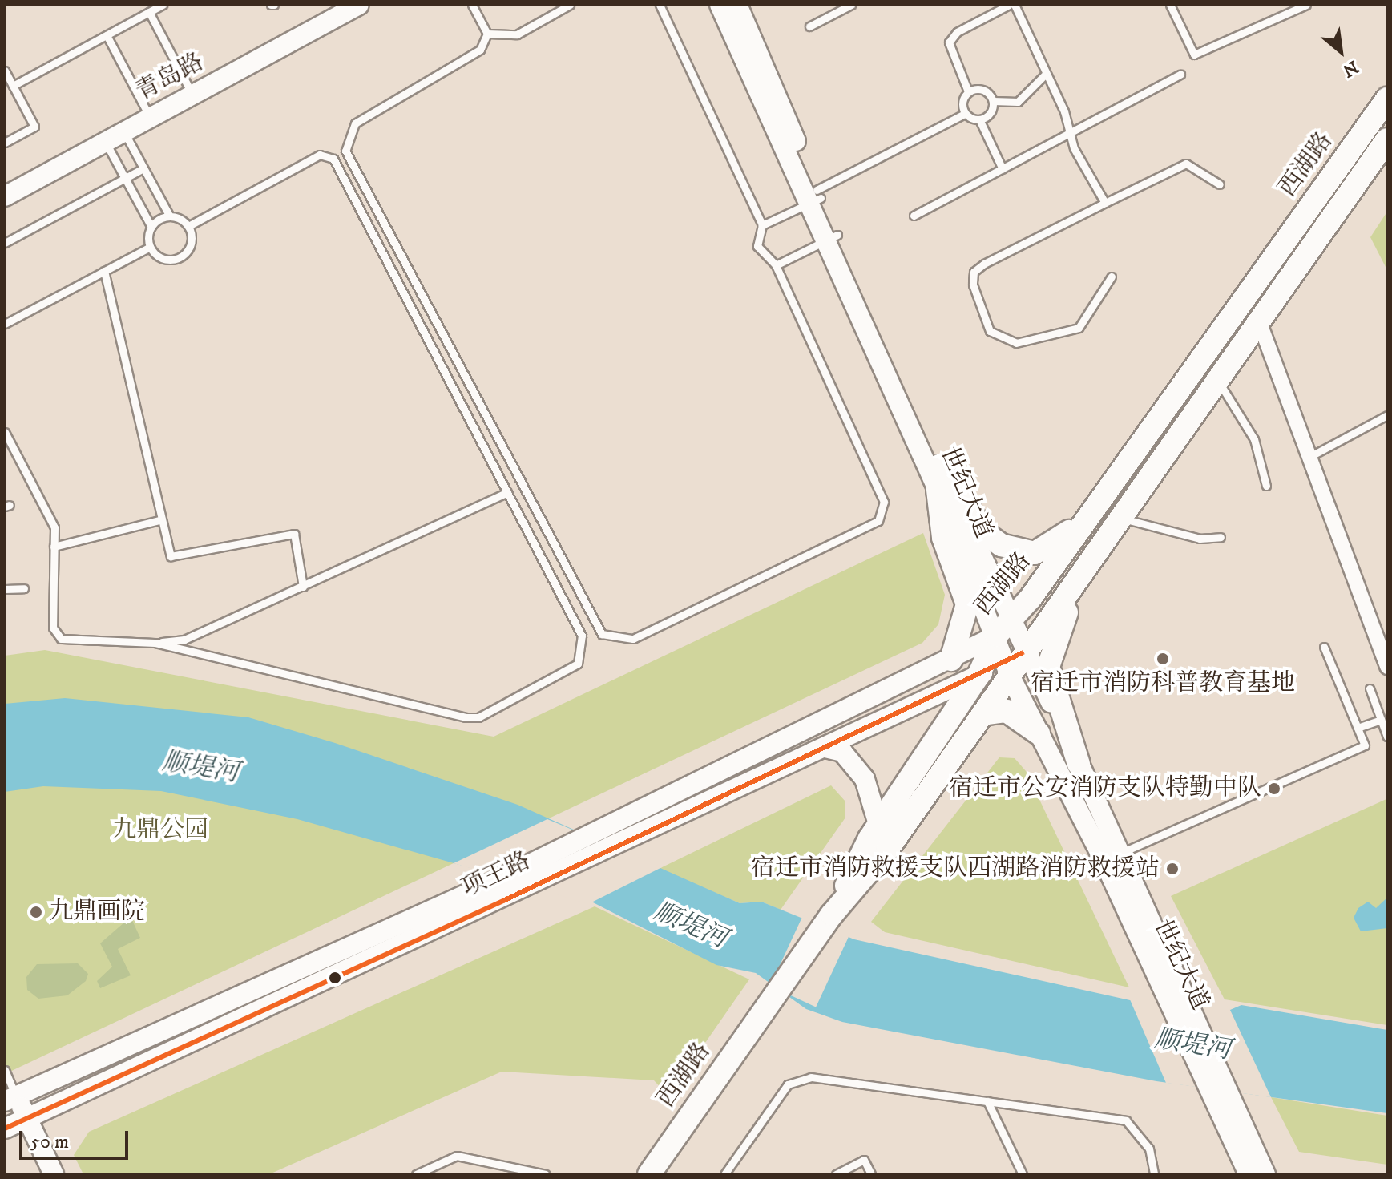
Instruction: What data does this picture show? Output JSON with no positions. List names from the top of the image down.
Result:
{
  "streets": {
    "main road": ["西湖路"],
    "street": ["青岛路", "世纪大道", "项王路"]
  },
  "crossings": [
    ["西湖路", "世纪大道"],
    ["西湖路", "项王路"],
    ["世纪大道", "项王路"]
  ],
  "water": ["顺堤河"],
  "parks": ["九鼎公园"],
  "places": [
    "宿迁市消防科普教育基地",
    "宿迁市公安消防支队特勤中队",
    "宿迁市消防救援支队西湖路消防救援站",
    "九鼎画院"
  ],
  "scale_bar": "50 m",
  "north": "bottom right"
}
